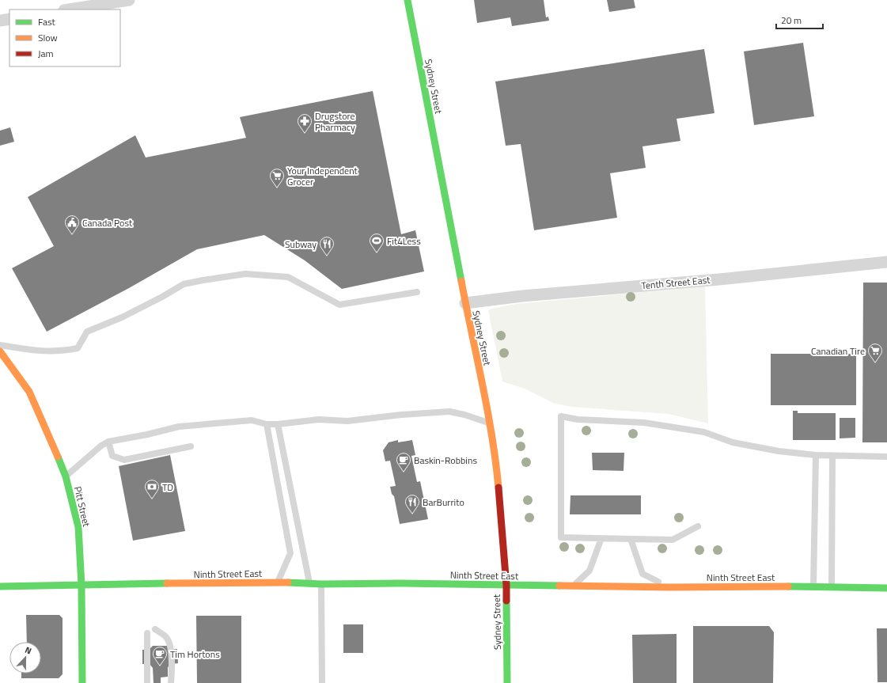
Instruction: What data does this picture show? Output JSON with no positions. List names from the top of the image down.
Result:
{
  "streets": {
    "street": [
      "Sydney Street",
      "Tenth Street East",
      "Pitt Street",
      "Ninth Street East"
    ]
  },
  "crossings": [
    ["Sydney Street", "Tenth Street East"],
    ["Sydney Street", "Ninth Street East"],
    ["Pitt Street", "Ninth Street East"]
  ],
  "places": {
    "pharmacy": ["Drugstore Pharmacy"],
    "supermarket": ["Your Independent Grocer", "Canadian Tire"],
    "public building": ["Canada Post"],
    "sports": ["Fit4Less"],
    "restaurant": ["Subway", "BarBurrito"],
    "cafe": ["Baskin-Robbins", "Tim Hortons"],
    "bank": ["TD"]
  },
  "legend": ["Fast", "Slow", "Jam"],
  "scale_bar": "20 m",
  "north": "top"
}
